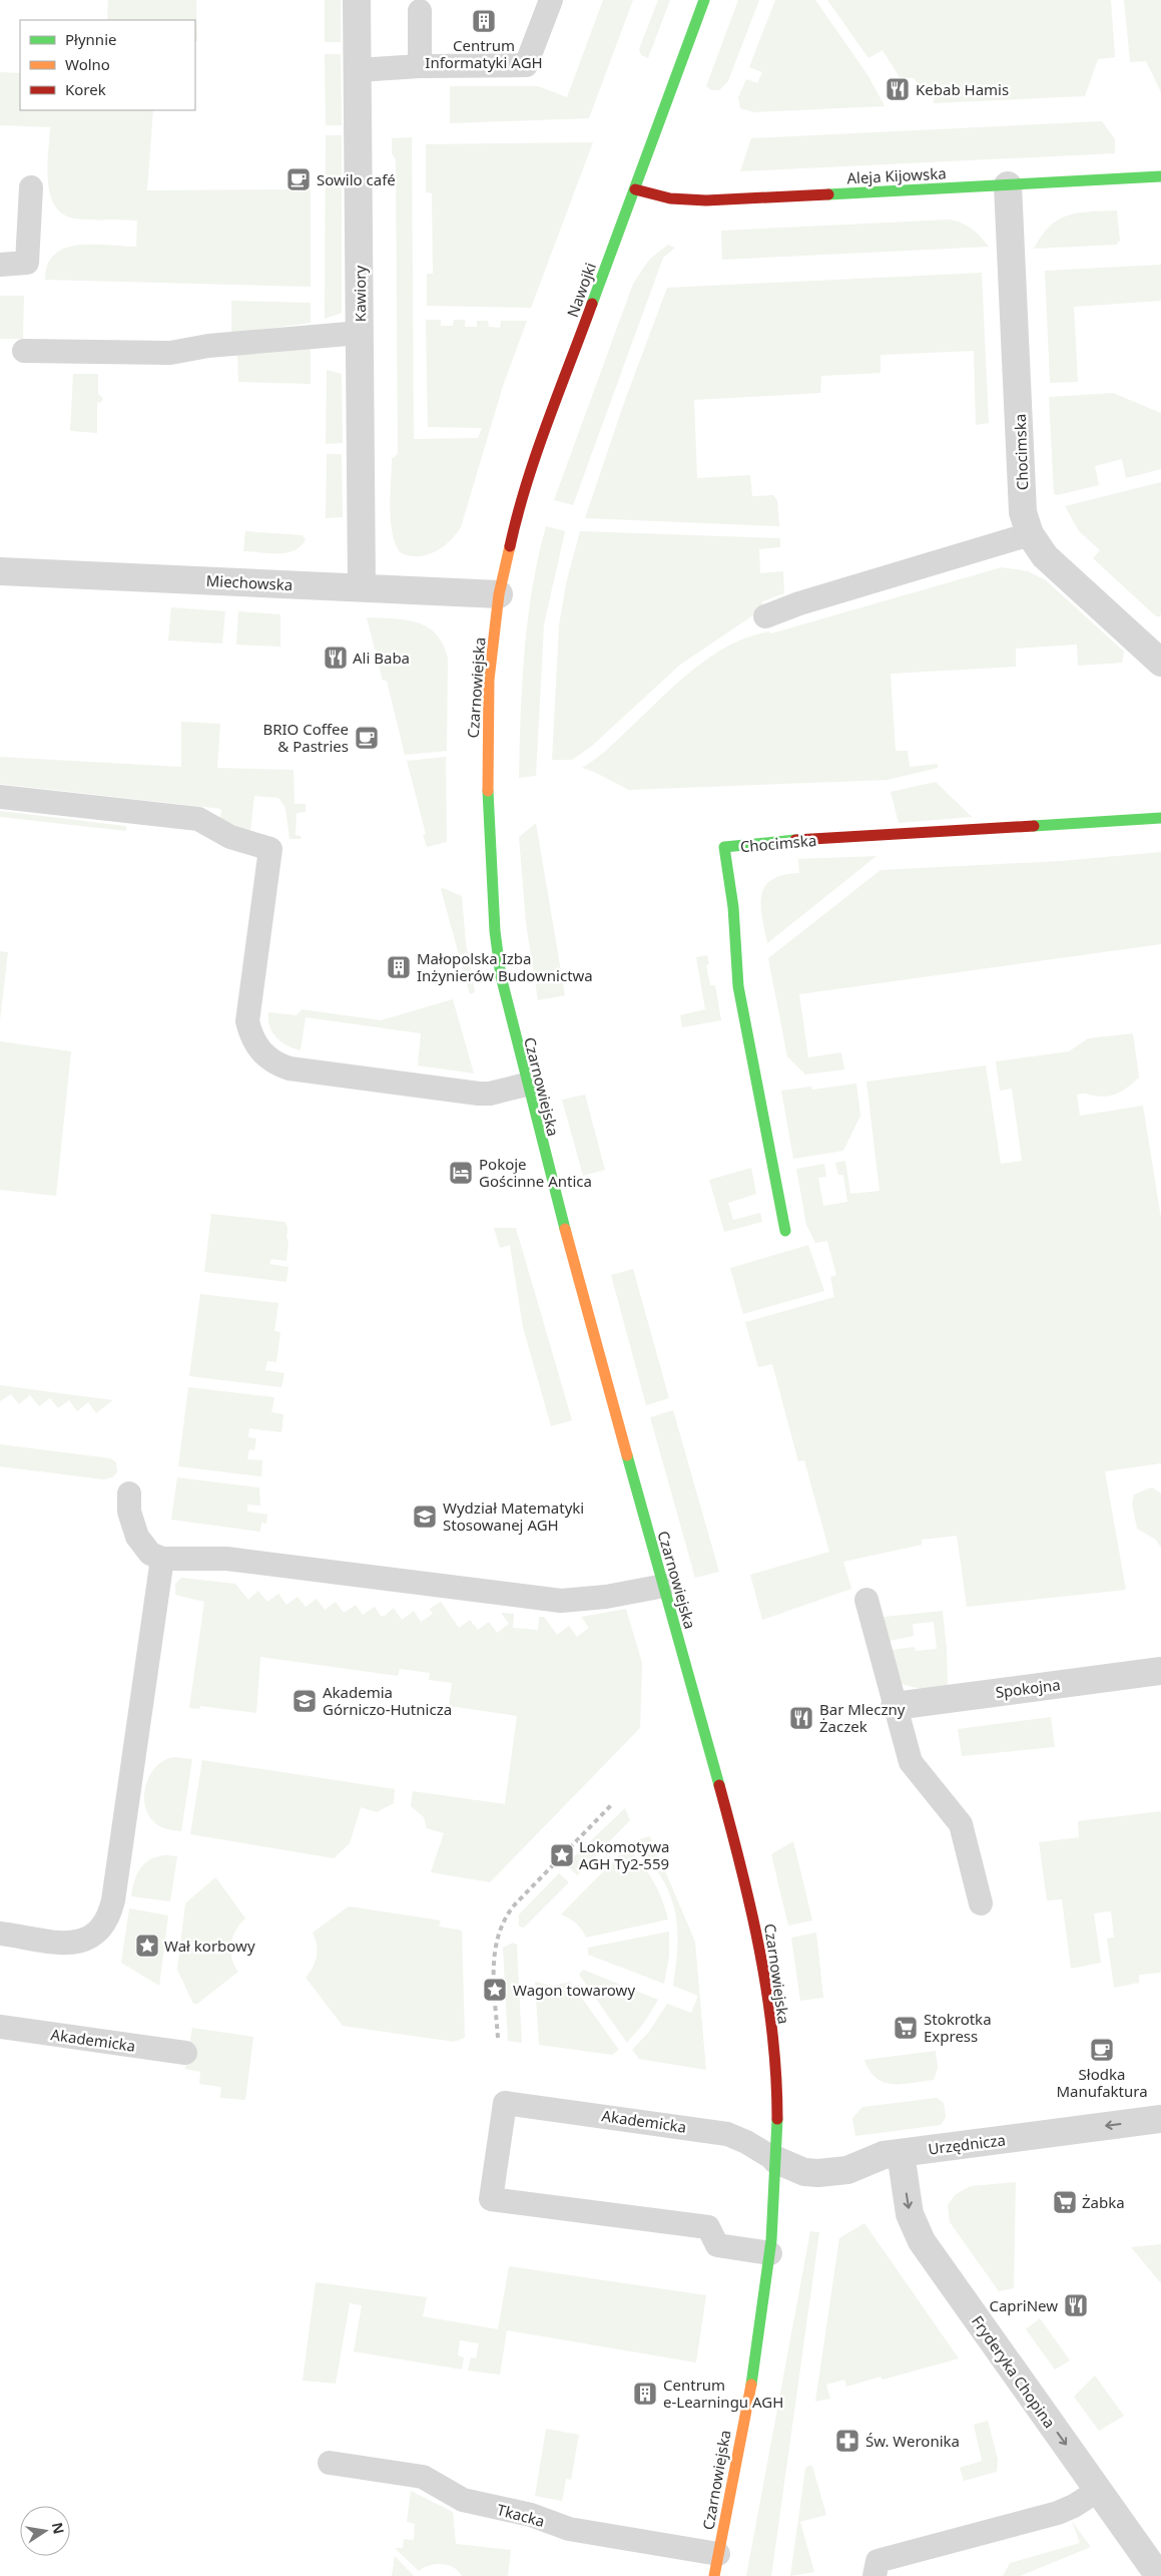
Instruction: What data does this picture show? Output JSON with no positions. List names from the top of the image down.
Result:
{
  "streets": {
    "main road": [
      "Aleja Kijowska",
      "Nawojki",
      "Chocimska",
      "Czarnowiejska"
    ],
    "street": [
      "Kawiory",
      "Miechowska",
      "Spokojna",
      "Urzędnicza",
      "Fryderyka Chopina"
    ],
    "lane": ["Akademicka", "Tkacka"]
  },
  "crossings": [
    ["Aleja Kijowska", "Nawojki"],
    ["Aleja Kijowska", "Chocimska"],
    ["Nawojki", "Miechowska"],
    ["Nawojki", "Czarnowiejska"],
    ["Kawiory", "Miechowska"],
    ["Miechowska", "Czarnowiejska"],
    ["Czarnowiejska", "Akademicka"],
    ["Czarnowiejska", "Urzędnicza"],
    ["Czarnowiejska", "Tkacka"],
    ["Akademicka", "Urzędnicza"],
    ["Urzędnicza", "Fryderyka Chopina"]
  ],
  "one_way": ["Urzędnicza", "Fryderyka Chopina"],
  "places": {
    "building": ["Centrum Informatyki AGH", "Małopolska Izba Inżynierów Budownictwa", "Centrum e-Learningu AGH"],
    "restaurant": [
      "Kebab Hamis",
      "Ali Baba",
      "Bar Mleczny Żaczek",
      "CapriNew"
    ],
    "cafe": ["Sowilo café", "BRIO Coffee & Pastries", "Słodka Manufaktura"],
    "hotel": ["Pokoje Gościnne Antica"],
    "school or university": ["Wydział Matematyki Stosowanej AGH", "Akademia Górniczo-Hutnicza"],
    "place": ["Lokomotywa AGH Ty2-559", "Wał korbowy", "Wagon towarowy"],
    "supermarket": ["Stokrotka Express", "Żabka"],
    "pharmacy": ["Św. Weronika"]
  },
  "legend": ["Płynnie", "Wolno", "Korek"],
  "north": "right"
}
